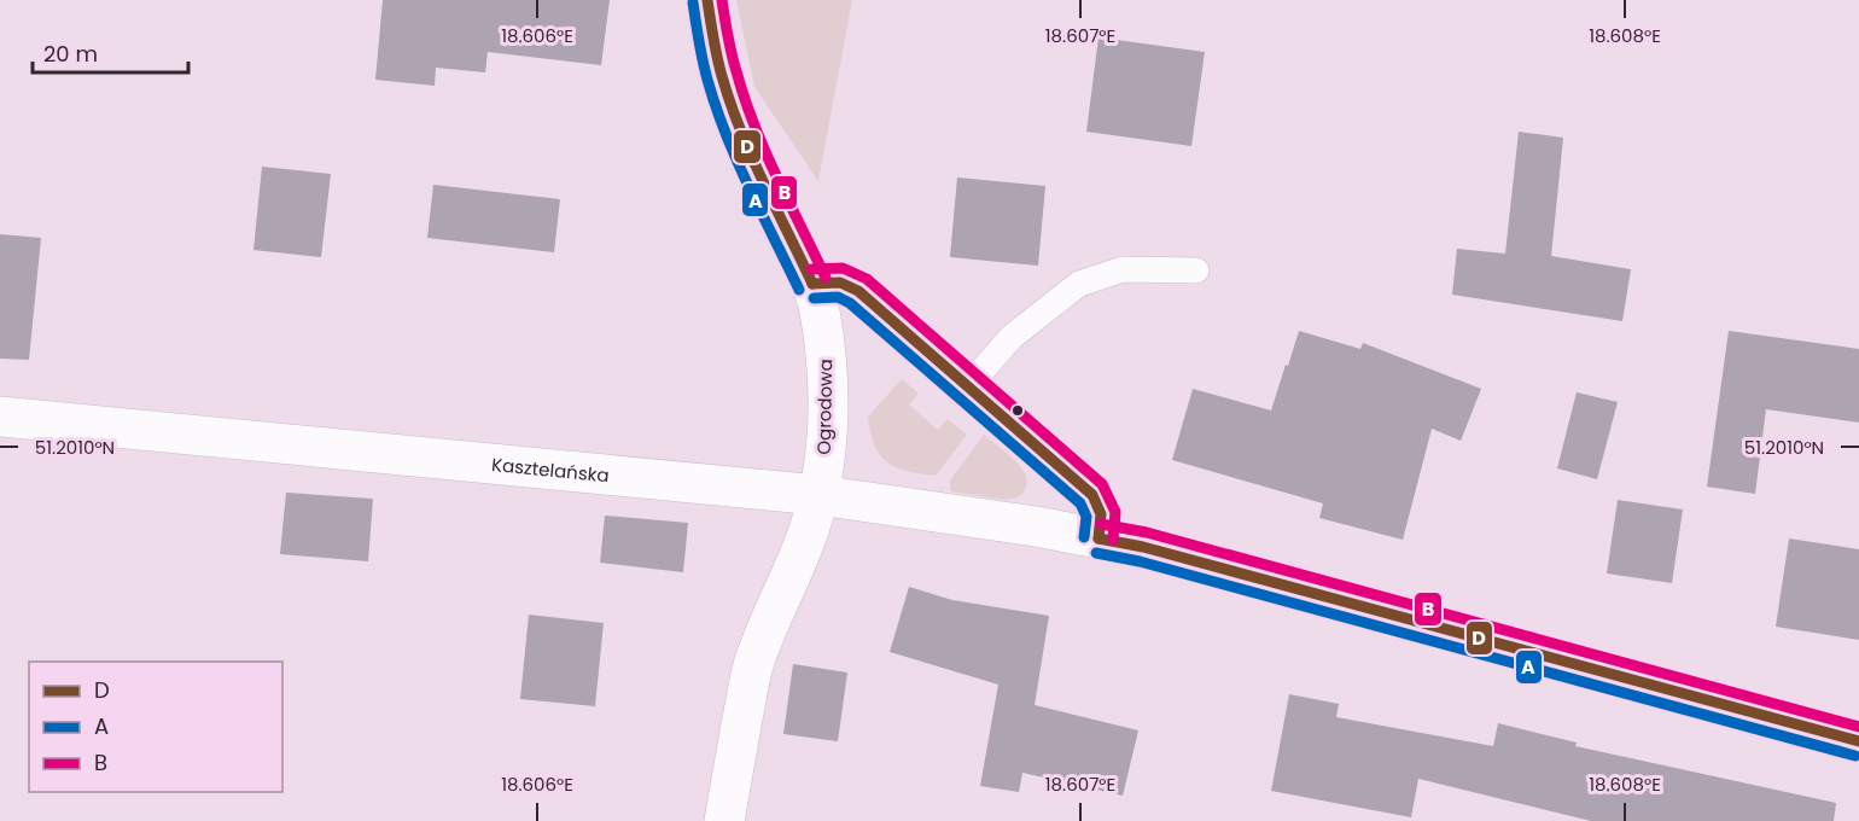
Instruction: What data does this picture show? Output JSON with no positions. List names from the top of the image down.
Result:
{
  "streets": {
    "street": ["Ogrodowa", "Kasztelańska"]
  },
  "crossings": [
    ["Ogrodowa", "Kasztelańska"]
  ],
  "lines": ["transit line D", "transit line B", "transit line A"],
  "legend": ["D", "A", "B"],
  "scale_bar": "20 m",
  "coordinates": [
    "18.606°E",
    "18.607°E",
    "18.608°E",
    "51.2010°N"
  ]
}
